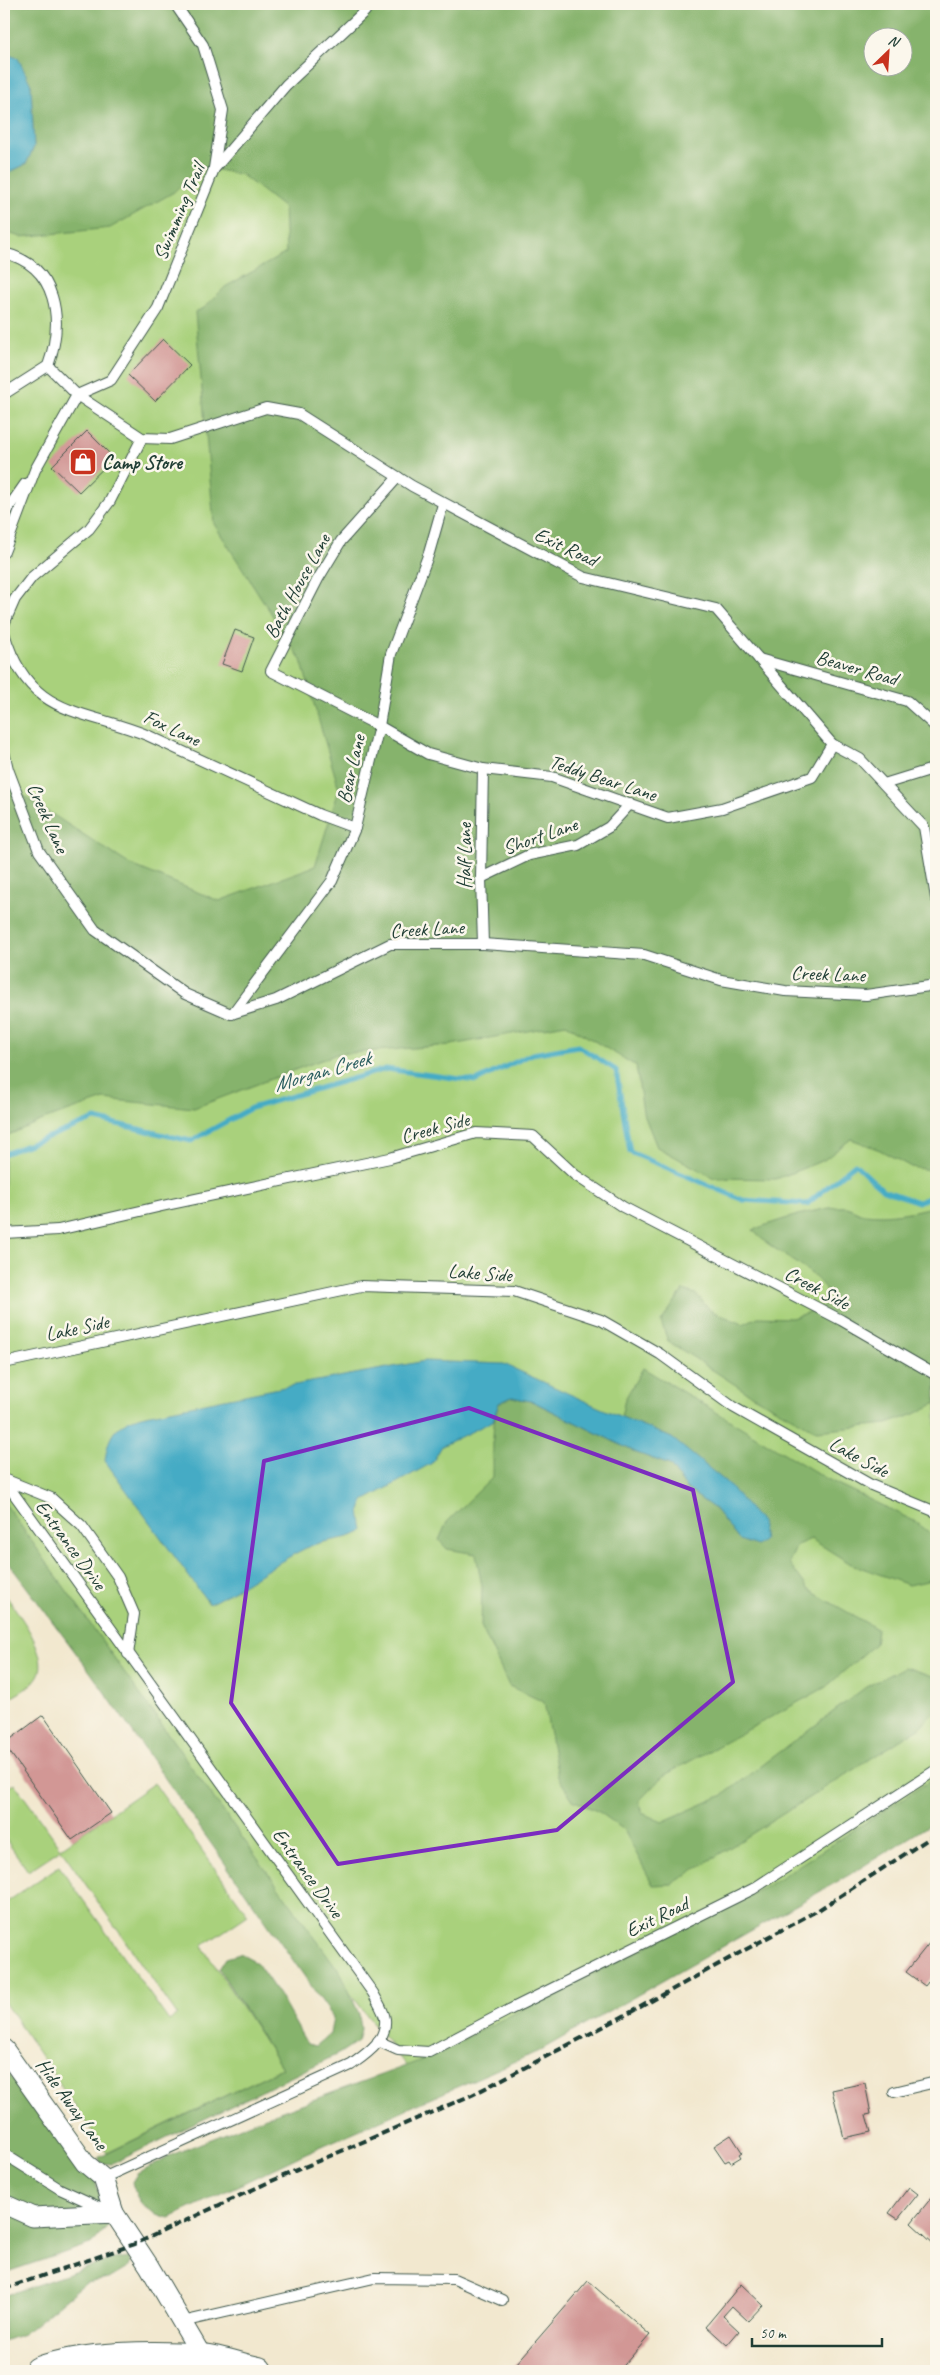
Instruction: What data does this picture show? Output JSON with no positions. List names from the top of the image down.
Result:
{
  "streets": {
    "street": ["Hide Away Lane"],
    "lane": [
      "Swimming Trail",
      "Exit Road",
      "Bath House Lane",
      "Beaver Road",
      "Fox Lane",
      "Bear Lane",
      "Teddy Bear Lane",
      "Creek Lane",
      "Short Lane",
      "Half Lane",
      "Creek Side",
      "Lake Side",
      "Entrance Drive"
    ]
  },
  "crossings": [
    ["Exit Road", "Bath House Lane"],
    ["Exit Road", "Beaver Road"],
    ["Exit Road", "Bear Lane"],
    ["Exit Road", "Teddy Bear Lane"],
    ["Exit Road", "Entrance Drive"],
    ["Bath House Lane", "Teddy Bear Lane"],
    ["Fox Lane", "Bear Lane"],
    ["Bear Lane", "Teddy Bear Lane"],
    ["Bear Lane", "Creek Lane"],
    ["Teddy Bear Lane", "Short Lane"],
    ["Teddy Bear Lane", "Half Lane"],
    ["Creek Lane", "Half Lane"],
    ["Short Lane", "Half Lane"],
    ["Entrance Drive", "Hide Away Lane"]
  ],
  "water": ["Morgan Creek"],
  "places": {
    "shop": ["Camp Store"]
  },
  "scale_bar": "50 m",
  "north": "top right"
}
